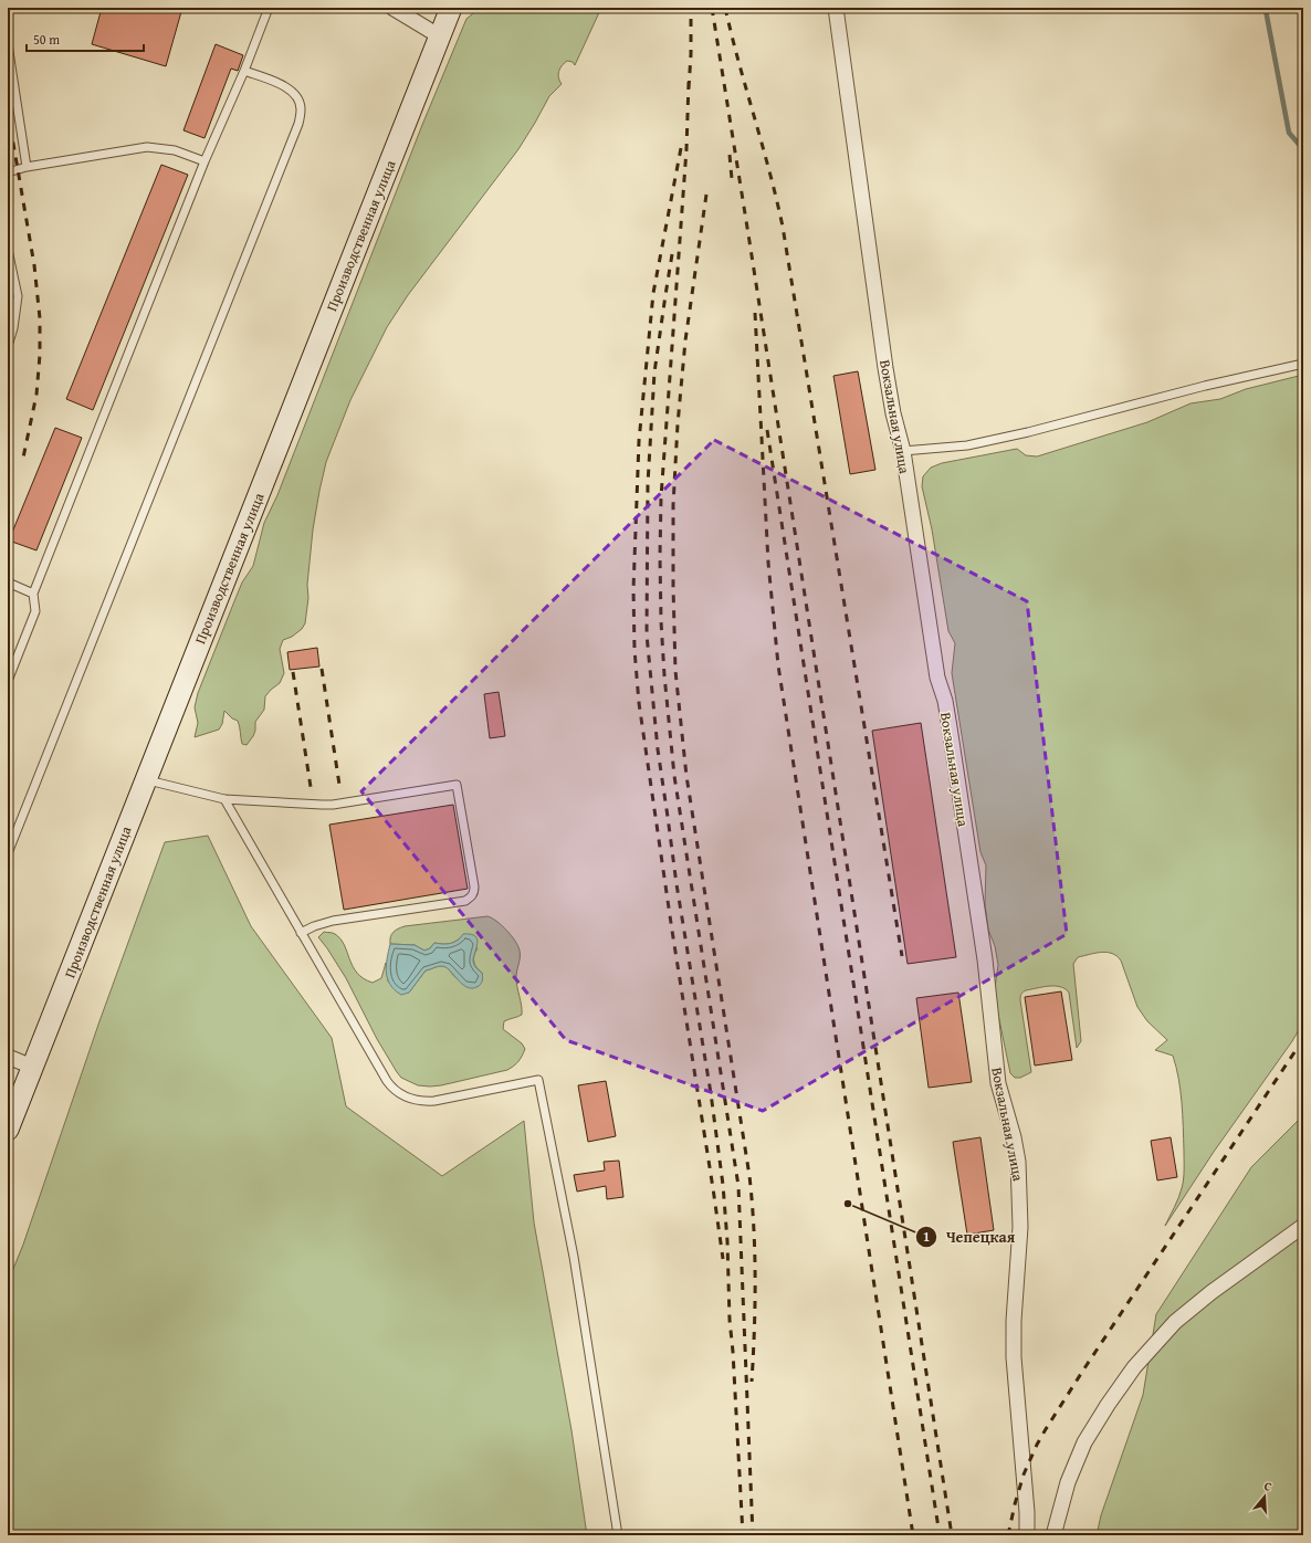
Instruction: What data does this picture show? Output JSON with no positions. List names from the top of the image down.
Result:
{
  "streets": {
    "main road": ["Производственная улица"],
    "street": ["Вокзальная улица"]
  },
  "places": ["Чепецкая"],
  "scale_bar": "50 m",
  "north": "top"
}
